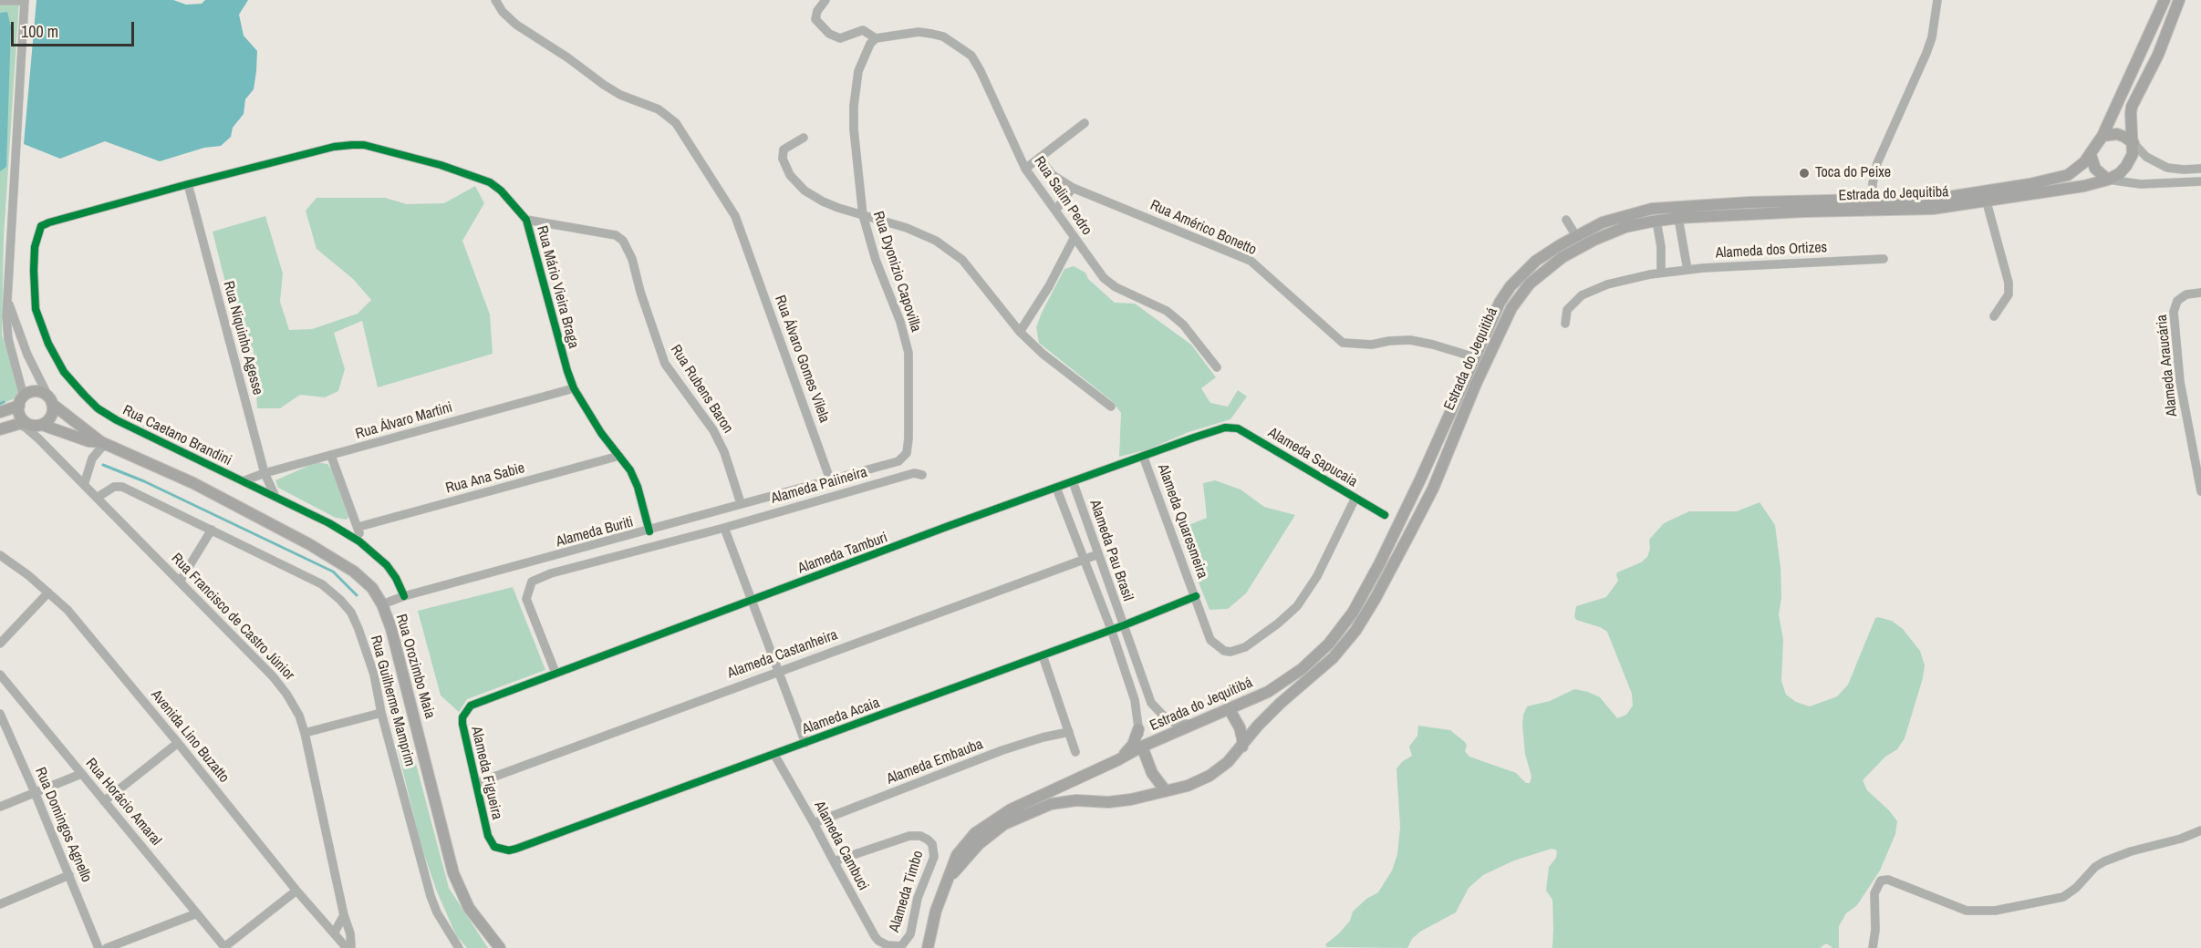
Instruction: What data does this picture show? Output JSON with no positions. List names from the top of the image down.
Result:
{
  "streets": {
    "main road": ["Estrada do Jequitibá", "Rua Orozimbo Maia"],
    "street": [
      "Rua Salim Pedro",
      "Rua Américo Bonetto",
      "Alameda dos Ortizes",
      "Rua Dyonizio Capovilla",
      "Rua Mário Vieira Braga",
      "Rua Niquinho Agesse",
      "Rua Álvaro Gomes Vilela",
      "Alameda Araucária",
      "Rua Rubens Baron",
      "Rua Álvaro Martini",
      "Rua Caetano Brandini",
      "Alameda Sapucaia",
      "Rua Ana Sabie",
      "Alameda Paiineira",
      "Alameda Quaresmeira",
      "Alameda Buriti",
      "Alameda Pau Brasil",
      "Alameda Tamburi",
      "Rua Francisco de Castro Júnior",
      "Alameda Castanheira",
      "Rua Guilherme Mamprim",
      "Alameda Acaia",
      "Avenida Lino Buzatto",
      "Alameda Embauba",
      "Alameda Figueira",
      "Rua Horácio Amaral",
      "Rua Domingos Agnello",
      "Alameda Cambuci",
      "Alameda Timbo"
    ]
  },
  "crossings": [
    ["Estrada do Jequitibá", "Rua Américo Bonetto"],
    ["Estrada do Jequitibá", "Alameda Pau Brasil"],
    ["Rua Salim Pedro", "Rua Dyonizio Capovilla"],
    ["Rua Dyonizio Capovilla", "Alameda Buriti"],
    ["Rua Mário Vieira Braga", "Rua Niquinho Agesse"],
    ["Rua Mário Vieira Braga", "Rua Rubens Baron"],
    ["Rua Mário Vieira Braga", "Rua Álvaro Martini"],
    ["Rua Mário Vieira Braga", "Rua Caetano Brandini"],
    ["Rua Mário Vieira Braga", "Rua Ana Sabie"],
    ["Rua Mário Vieira Braga", "Alameda Buriti"],
    ["Rua Niquinho Agesse", "Rua Álvaro Martini"],
    ["Rua Niquinho Agesse", "Rua Caetano Brandini"],
    ["Rua Álvaro Gomes Vilela", "Alameda Buriti"],
    ["Rua Rubens Baron", "Alameda Buriti"],
    ["Rua Álvaro Martini", "Rua Caetano Brandini"],
    ["Rua Caetano Brandini", "Alameda Buriti"],
    ["Alameda Sapucaia", "Alameda Tamburi"],
    ["Alameda Paiineira", "Alameda Tamburi"],
    ["Alameda Quaresmeira", "Alameda Tamburi"],
    ["Alameda Quaresmeira", "Alameda Acaia"],
    ["Alameda Buriti", "Rua Orozimbo Maia"],
    ["Alameda Pau Brasil", "Alameda Tamburi"],
    ["Alameda Pau Brasil", "Alameda Castanheira"],
    ["Alameda Pau Brasil", "Alameda Acaia"],
    ["Alameda Tamburi", "Alameda Figueira"],
    ["Rua Francisco de Castro Júnior", "Rua Orozimbo Maia"],
    ["Rua Francisco de Castro Júnior", "Rua Guilherme Mamprim"],
    ["Rua Francisco de Castro Júnior", "Avenida Lino Buzatto"],
    ["Alameda Castanheira", "Alameda Figueira"],
    ["Alameda Acaia", "Alameda Figueira"],
    ["Alameda Acaia", "Alameda Cambuci"],
    ["Alameda Embauba", "Alameda Cambuci"],
    ["Alameda Cambuci", "Alameda Timbo"]
  ],
  "places": ["Toca do Peixe"],
  "scale_bar": "100 m"
}
